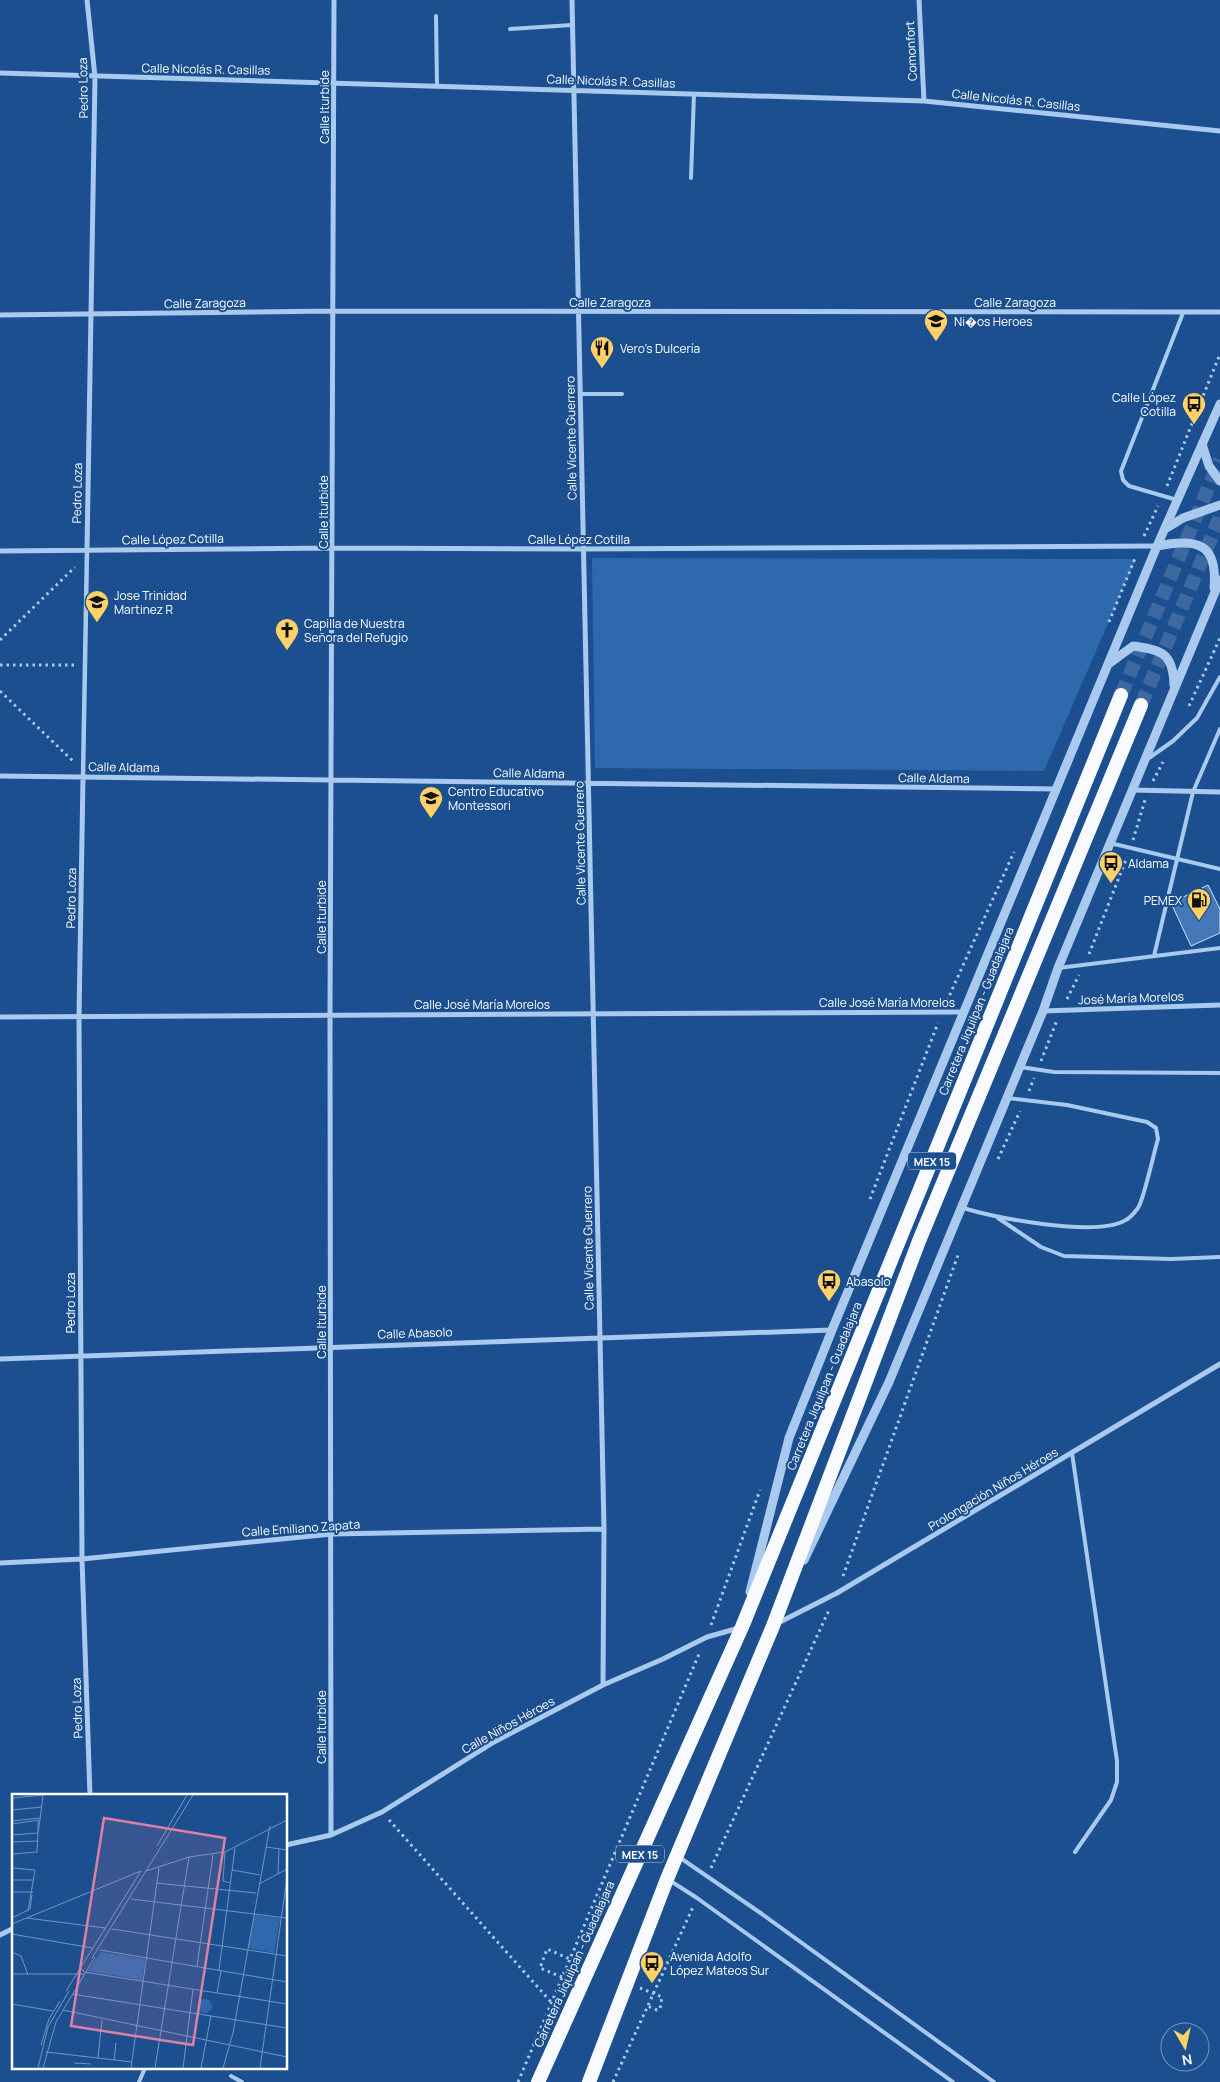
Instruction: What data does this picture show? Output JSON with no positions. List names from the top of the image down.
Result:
{
  "streets": {
    "highway": ["Carretera Jiquilpan - Guadalajara", "MEX 15"],
    "street": [
      "Comonfort",
      "Calle Nicolás R. Casillas",
      "Pedro Loza",
      "Calle Iturbide",
      "Calle Zaragoza",
      "Calle Vicente Guerrero",
      "Calle López Cotilla",
      "Calle Aldama",
      "José María Morelos",
      "Calle José María Morelos",
      "Calle Abasolo",
      "Prolongación Niños Héroes",
      "Calle Emiliano Zapata",
      "Calle Niños Héroes"
    ]
  },
  "crossings": [
    ["Comonfort", "Calle Nicolás R. Casillas"],
    ["Calle Nicolás R. Casillas", "Pedro Loza"],
    ["Calle Nicolás R. Casillas", "Calle Iturbide"],
    ["Calle Nicolás R. Casillas", "Calle Vicente Guerrero"],
    ["Pedro Loza", "Calle Zaragoza"],
    ["Pedro Loza", "Calle López Cotilla"],
    ["Pedro Loza", "Calle Aldama"],
    ["Pedro Loza", "Calle José María Morelos"],
    ["Pedro Loza", "Calle Abasolo"],
    ["Pedro Loza", "Calle Emiliano Zapata"],
    ["Calle Iturbide", "Calle Zaragoza"],
    ["Calle Iturbide", "Calle López Cotilla"],
    ["Calle Iturbide", "Calle Aldama"],
    ["Calle Iturbide", "Calle José María Morelos"],
    ["Calle Iturbide", "Calle Abasolo"],
    ["Calle Iturbide", "Calle Emiliano Zapata"],
    ["Calle Iturbide", "Calle Niños Héroes"],
    ["Calle Zaragoza", "Calle Vicente Guerrero"],
    ["Calle Vicente Guerrero", "Calle López Cotilla"],
    ["Calle Vicente Guerrero", "Calle Aldama"],
    ["Calle Vicente Guerrero", "Calle José María Morelos"],
    ["Calle Vicente Guerrero", "Calle Abasolo"],
    ["Calle Vicente Guerrero", "Calle Emiliano Zapata"],
    ["Calle Vicente Guerrero", "Calle Niños Héroes"],
    ["Carretera Jiquilpan - Guadalajara", "Calle Niños Héroes"],
    ["MEX 15", "Prolongación Niños Héroes"]
  ],
  "places": {
    "school or university": ["Ni�os Heroes", "Jose Trinidad Martinez R", "Centro Educativo Montessori"],
    "restaurant": ["Vero's Dulcería"],
    "bus stop": [
      "Calle López Cotilla",
      "Aldama",
      "Abasolo",
      "Avenida Adolfo López Mateos Sur"
    ],
    "church": ["Capilla de Nuestra Señora del Refugio"],
    "fuel station": ["PEMEX"]
  },
  "north": "bottom"
}
